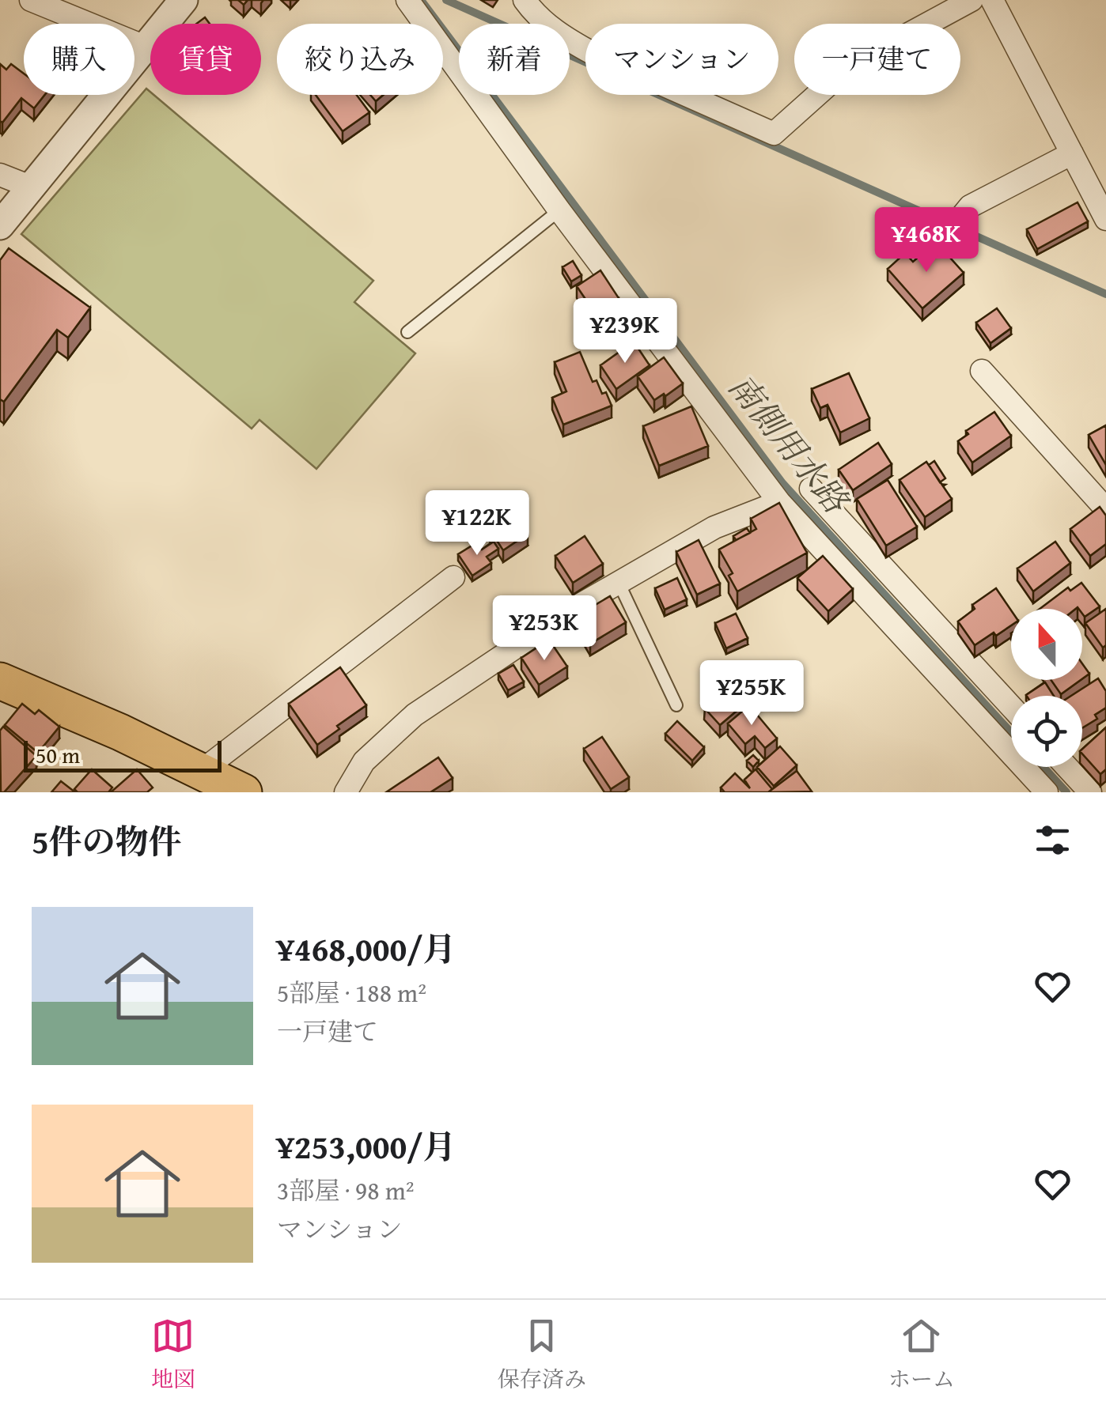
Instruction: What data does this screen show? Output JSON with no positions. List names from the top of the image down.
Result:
{
  "water": ["南側用水路"],
  "scale_bar": "50 m",
  "north": "top",
  "page": {
    "chip": [
      "購入",
      "賃貸",
      "絞り込み",
      "新着",
      "マンション",
      "一戸建て"
    ],
    "price": [
      "¥468K",
      "¥239K",
      "¥122K",
      "¥253K",
      "¥255K"
    ],
    "scale": "50 m",
    "heading": "5件の物件",
    "list": [
      {
        "name": "¥468,000/月",
        "note": "5部屋 · 188 m² · 一戸建て"
      },
      {
        "name": "¥253,000/月",
        "note": "3部屋 · 98 m² · マンション"
      }
    ],
    "tabs": ["地図", "保存済み", "ホーム"]
  }
}
